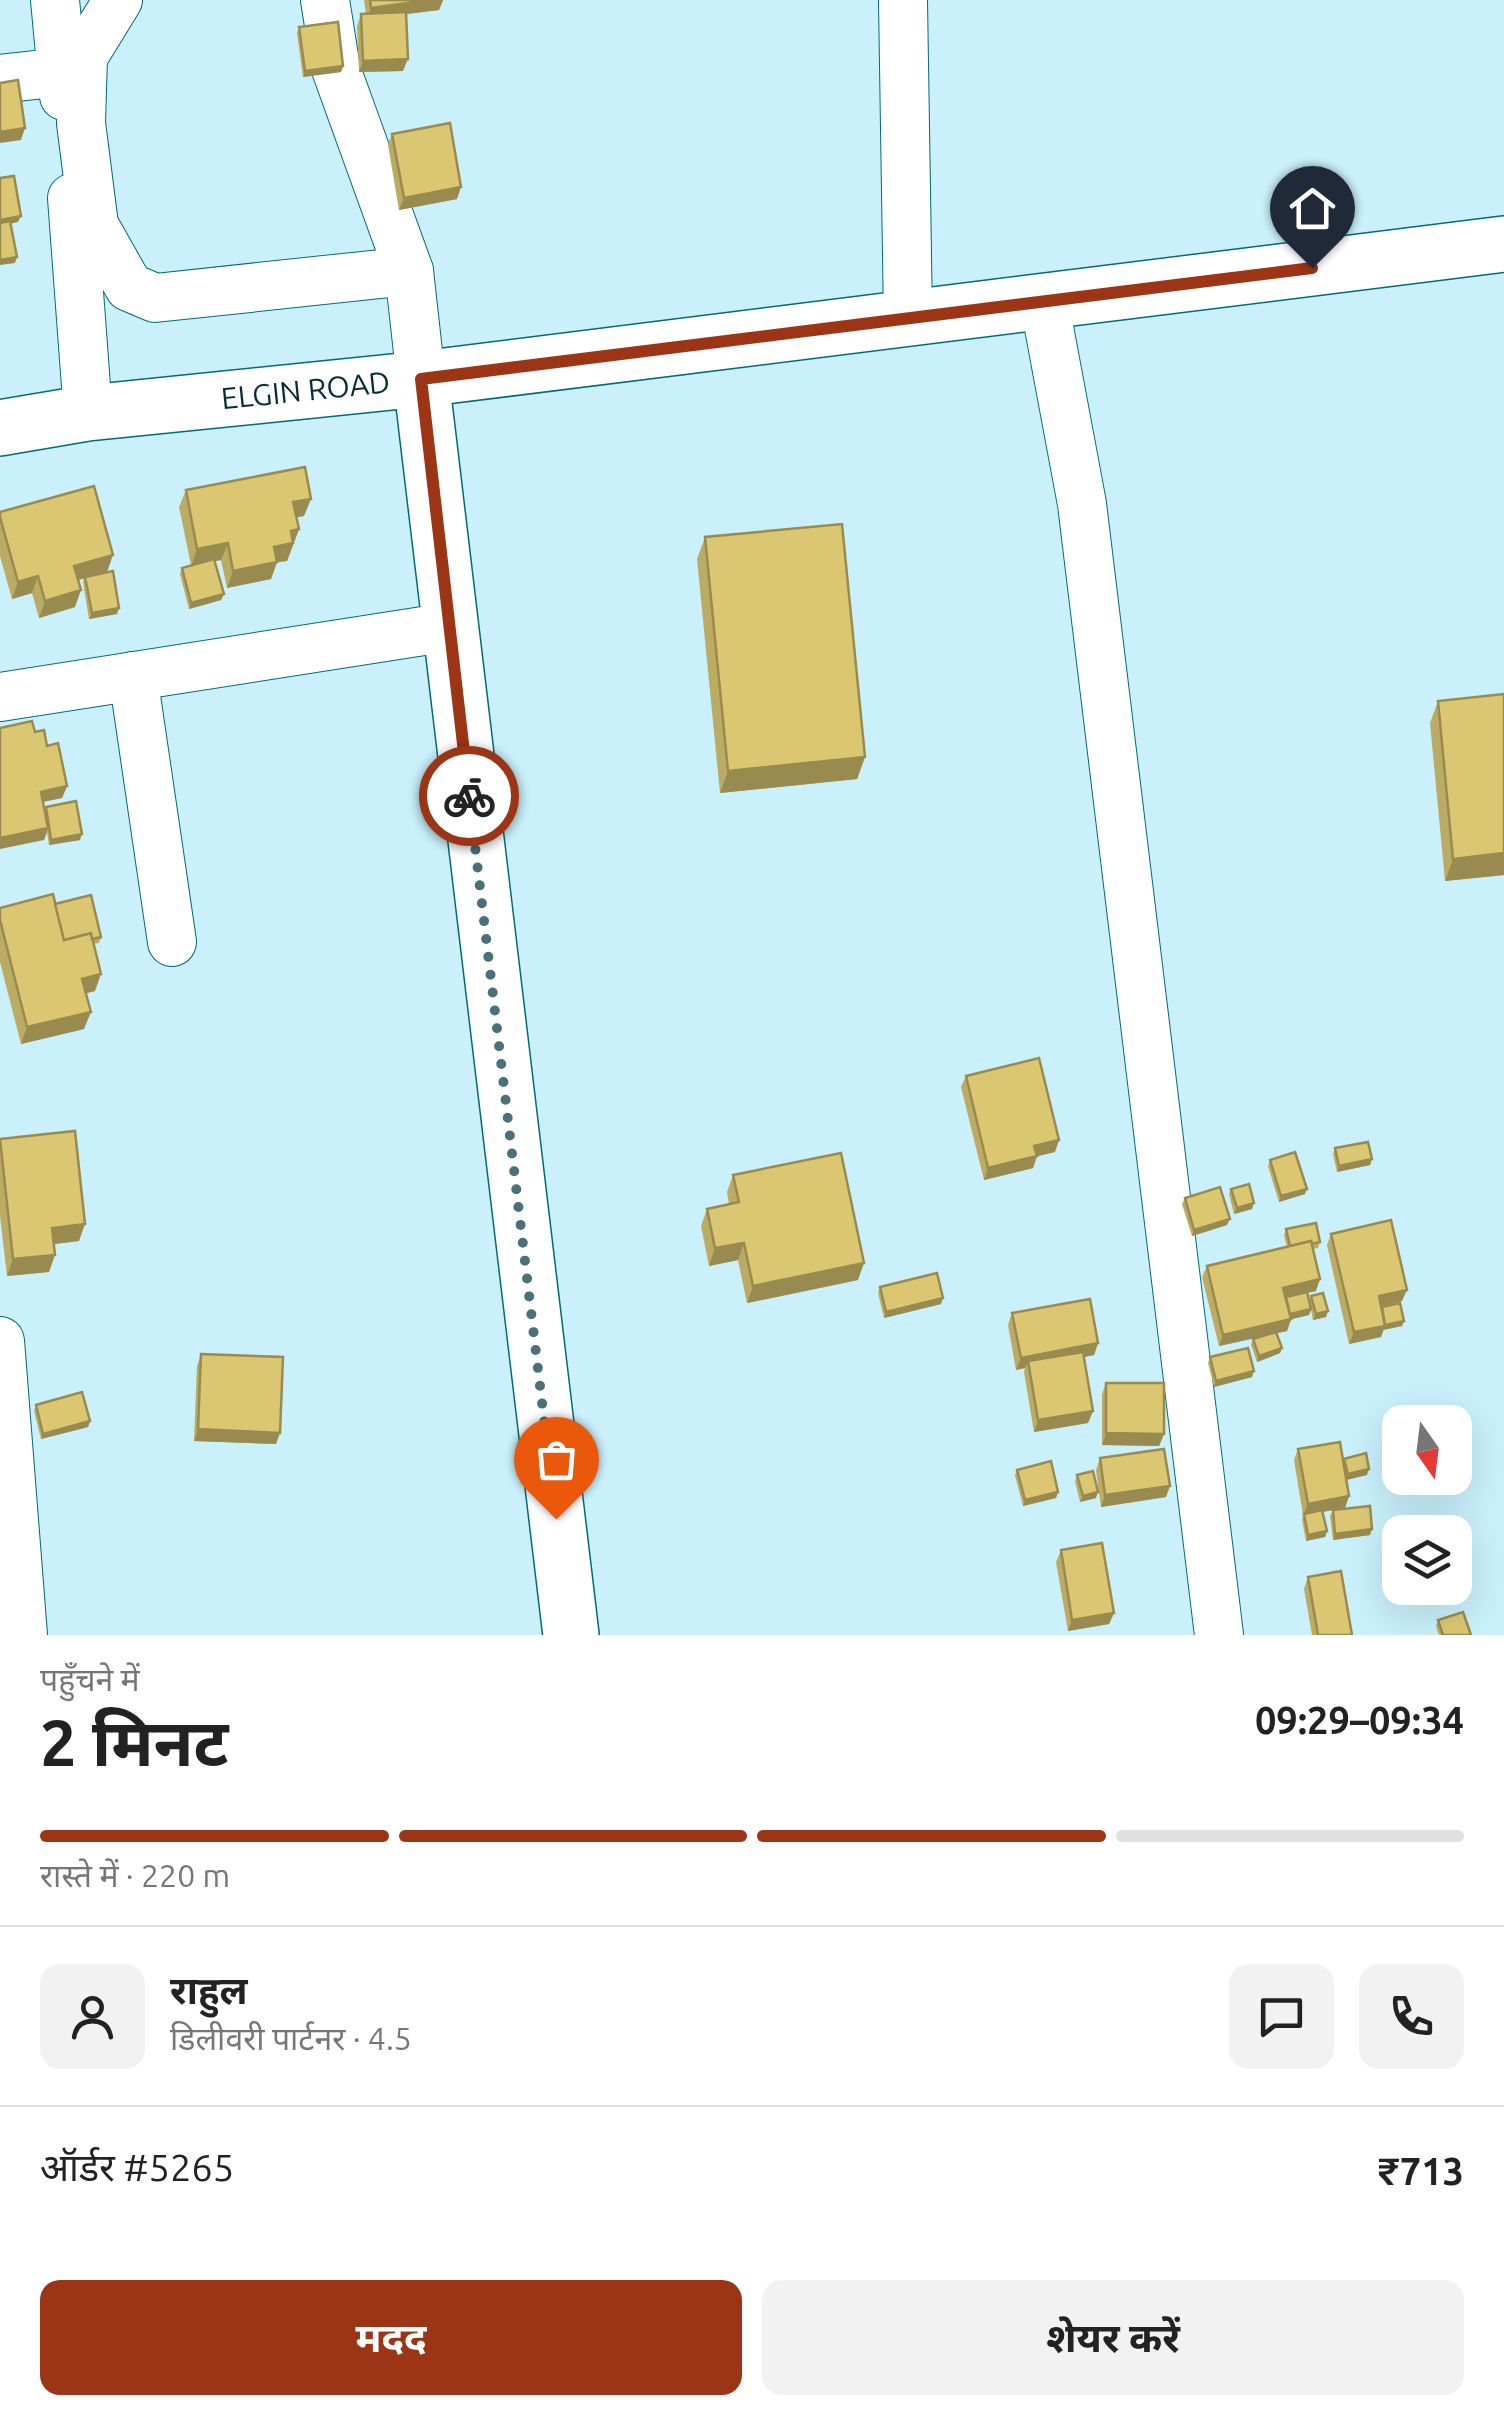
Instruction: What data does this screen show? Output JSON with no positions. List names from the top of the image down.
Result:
{
  "streets": {
    "street": ["ELGIN ROAD"]
  },
  "north": "bottom",
  "page": {
    "heading": ["2 मिनट", "पहुँचने में", "09:29–09:34"],
    "panel": [
      "राहुल",
      "डिलीवरी पार्टनर · 4.5",
      "ऑर्डर #5265",
      "₹713"
    ],
    "bar": "रास्ते में · 220 m",
    "buttons": ["मदद", "शेयर करें"]
  }
}
